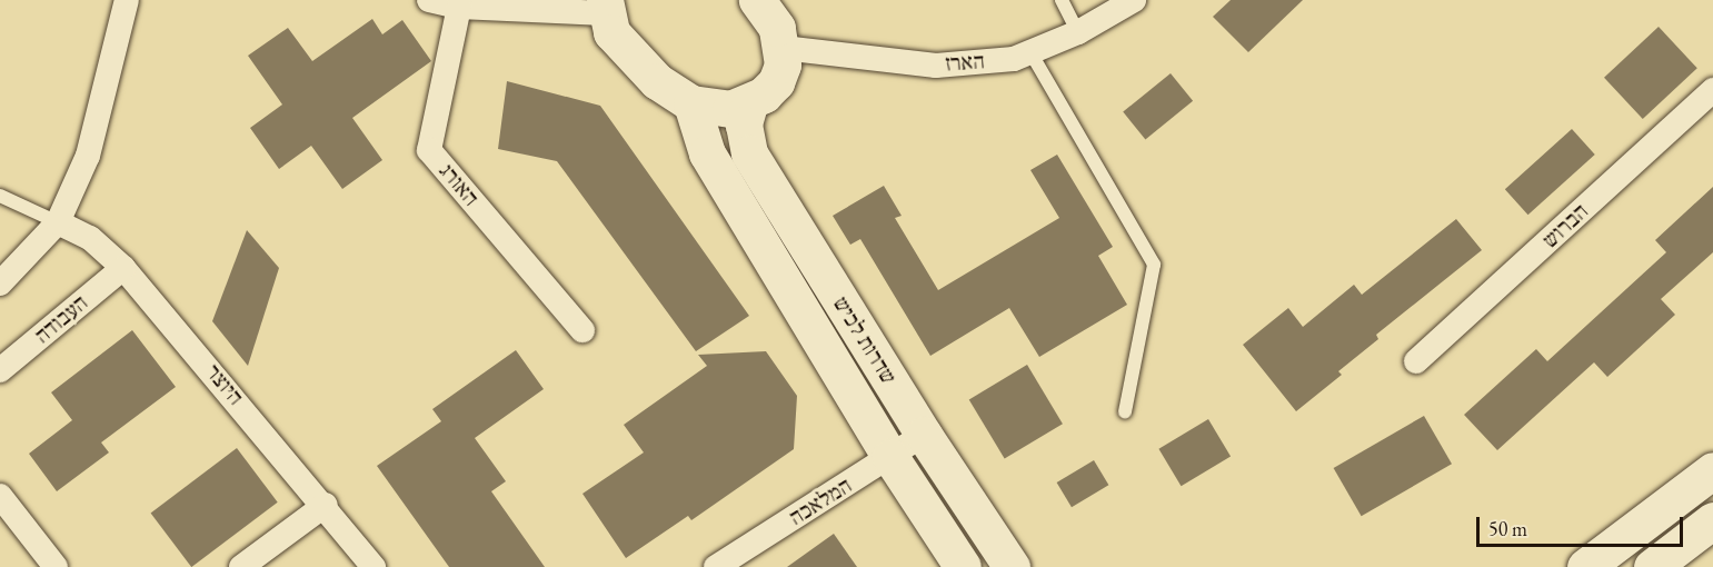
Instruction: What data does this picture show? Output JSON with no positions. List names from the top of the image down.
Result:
{
  "streets": {
    "main road": ["שדרות לכיש"],
    "street": [
      "הארז",
      "האורג",
      "הברוש",
      "העבודה",
      "היוצר",
      "המלאכה"
    ]
  },
  "crossings": [
    ["העבודה", "היוצר"],
    ["שדרות לכיש", "המלאכה"]
  ],
  "scale_bar": "50 m"
}
